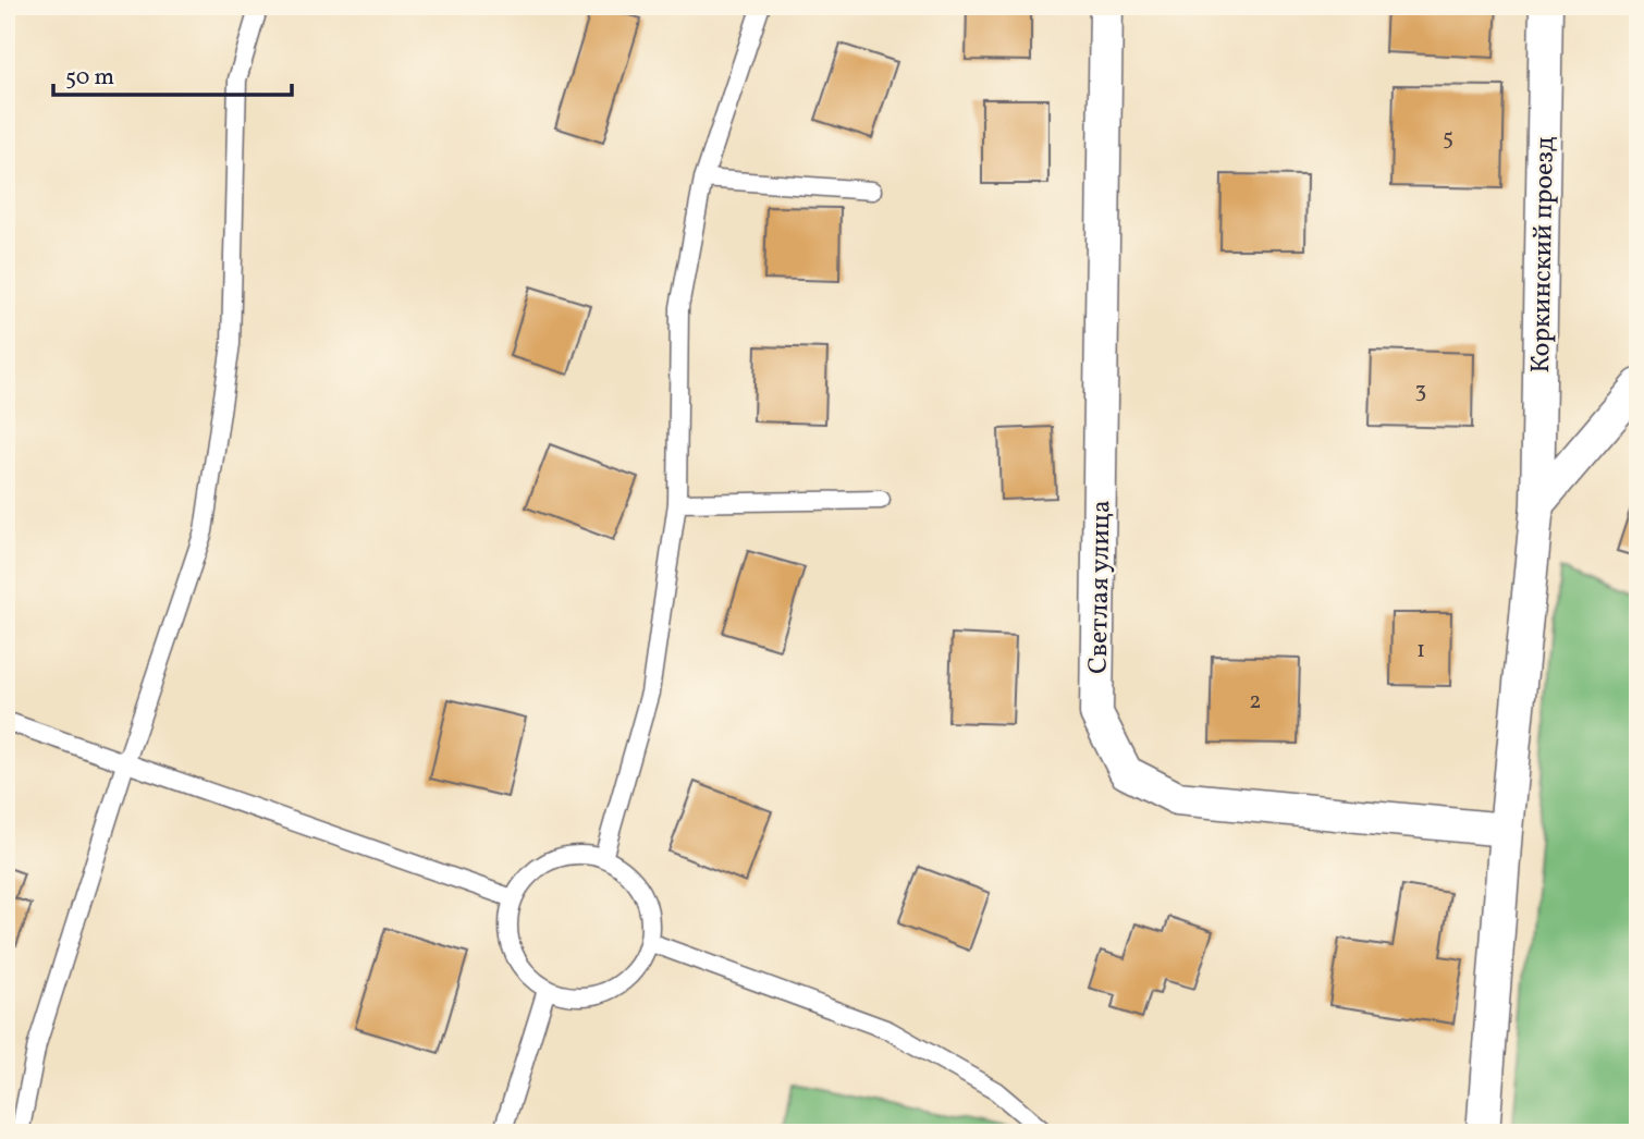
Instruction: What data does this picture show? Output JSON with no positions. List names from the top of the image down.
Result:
{
  "streets": {
    "street": ["Коркинский проезд", "Светлая улица"]
  },
  "crossings": [
    ["Коркинский проезд", "Светлая улица"]
  ],
  "house_numbers": [
    "5",
    "3",
    "1",
    "2"
  ],
  "scale_bar": "50 m"
}
